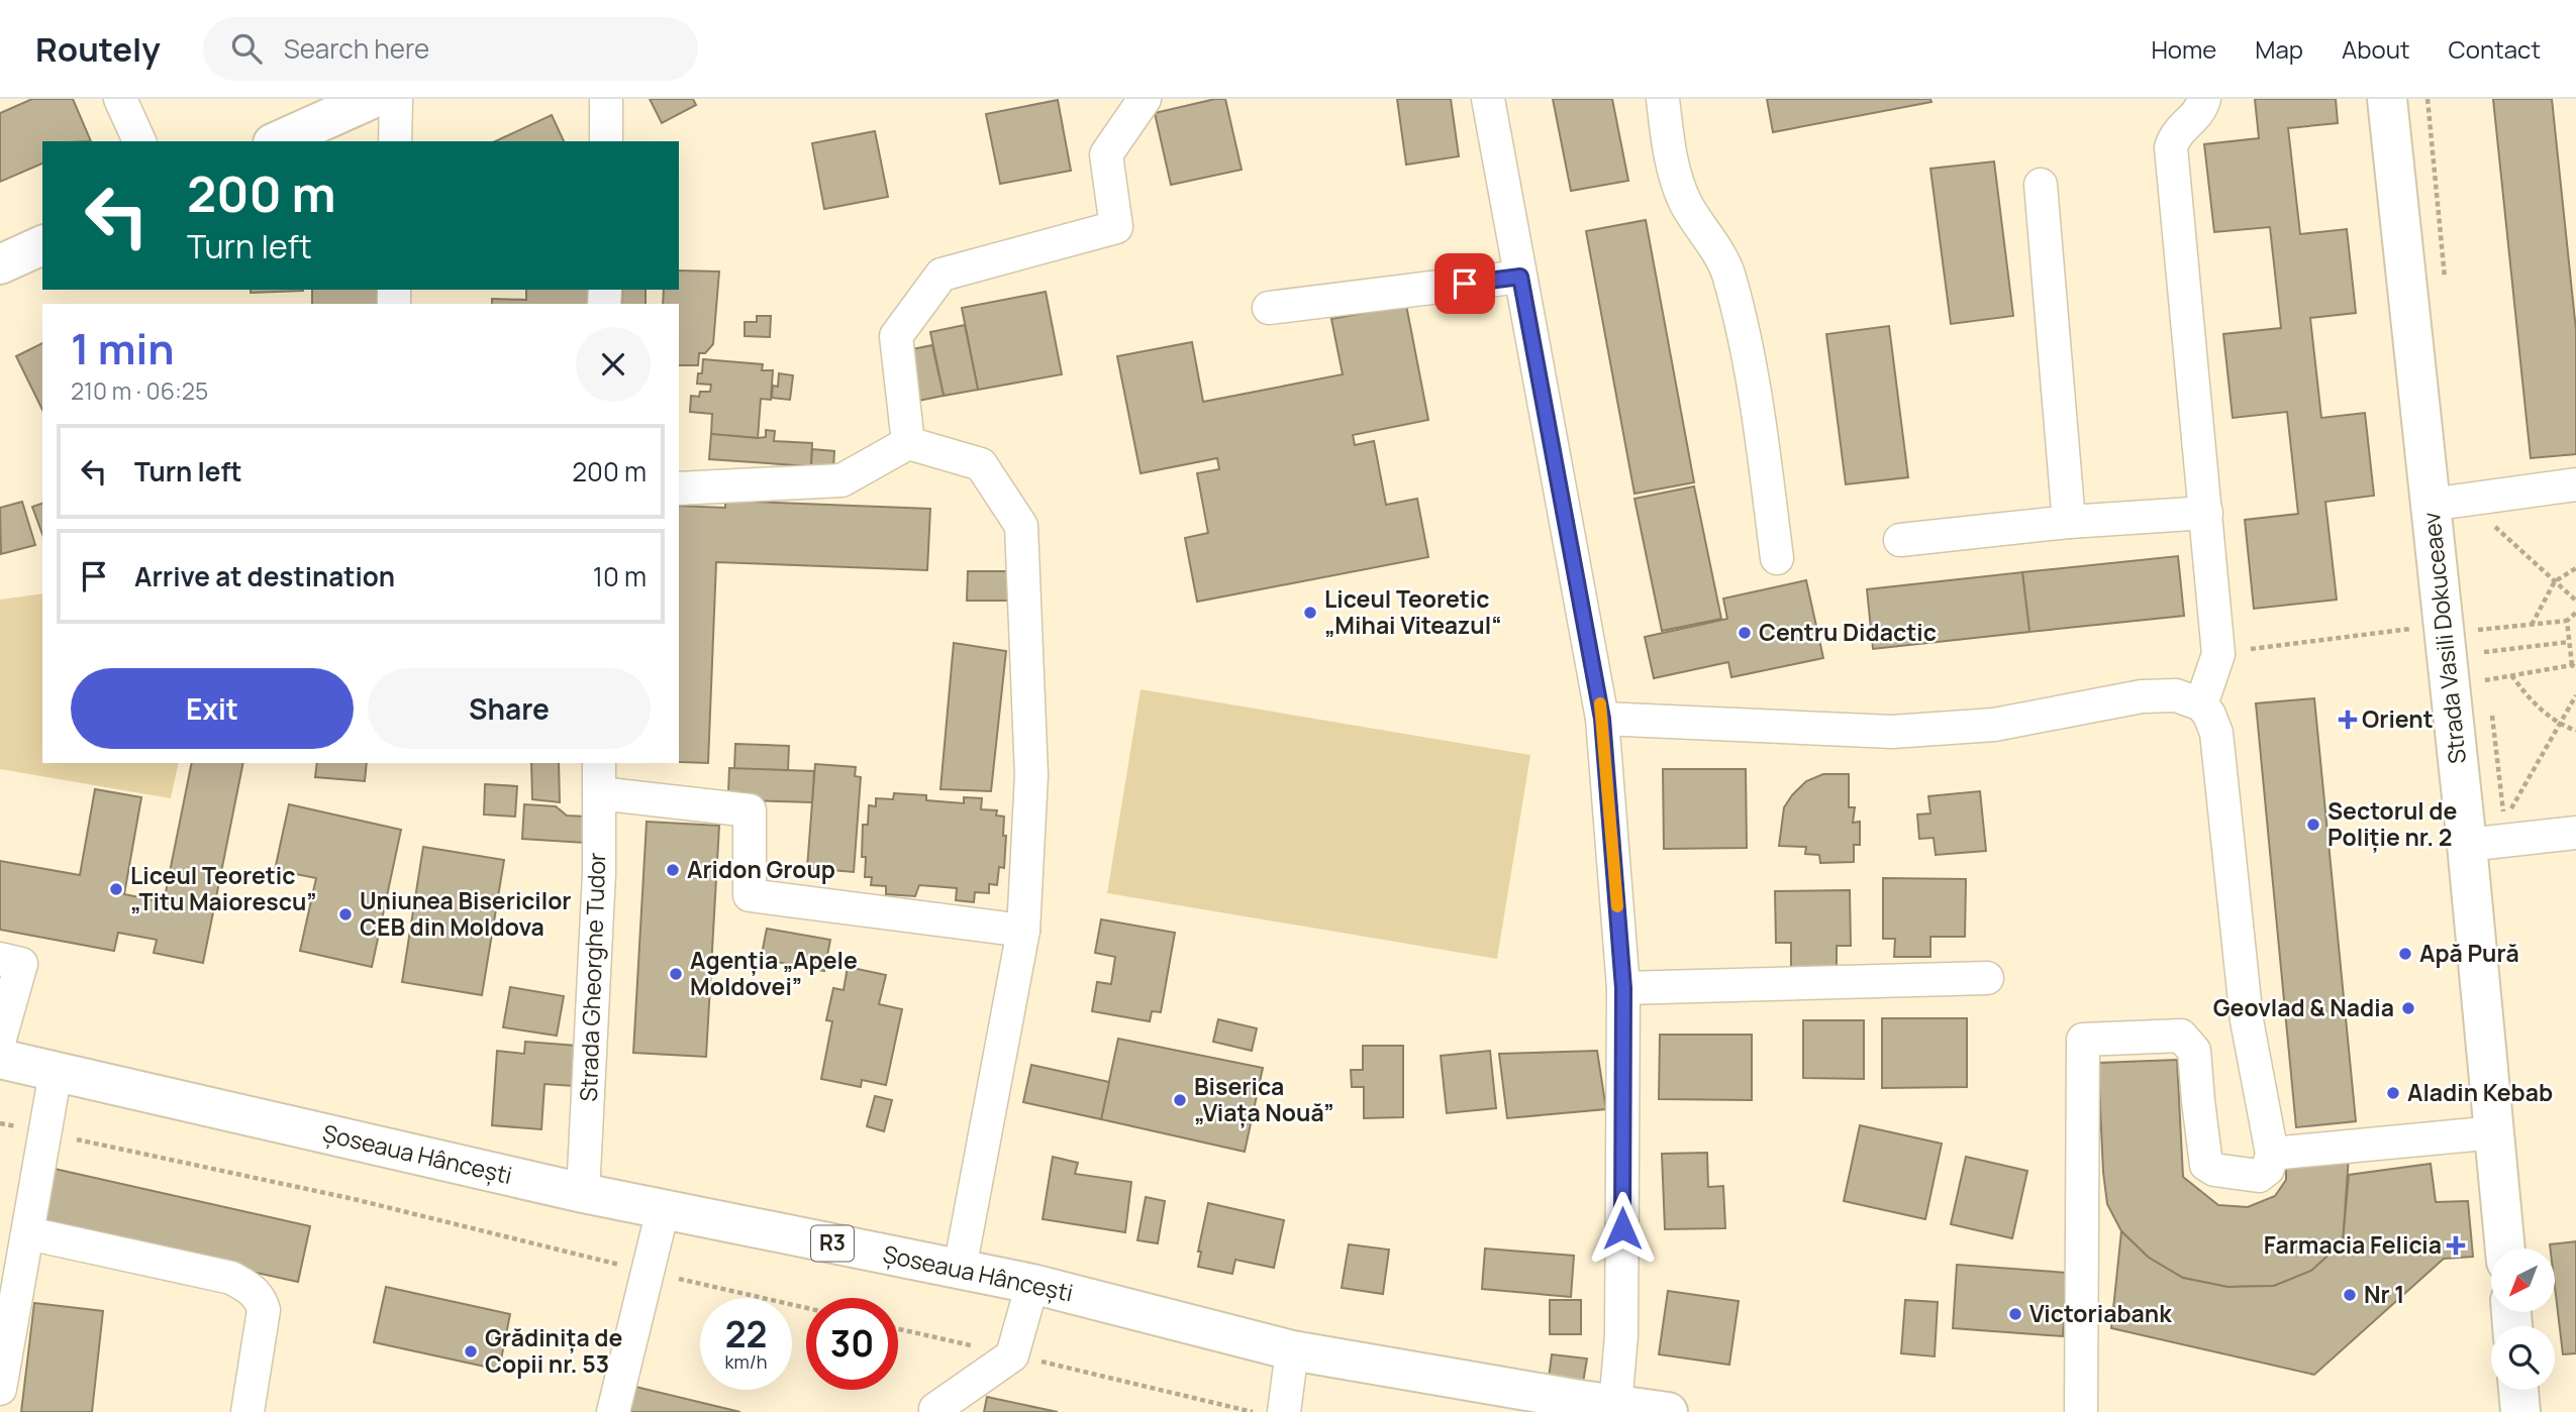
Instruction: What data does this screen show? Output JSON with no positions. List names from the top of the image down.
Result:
{
  "streets": {
    "main road": ["Strada Vasili Dokuceaev", "Șoseaua Hâncești", "R3"],
    "street": ["Strada Gheorghe Tudor"]
  },
  "crossings": [
    ["Strada Gheorghe Tudor", "Șoseaua Hâncești"]
  ],
  "places": {
    "other": [
      "Liceul Teoretic „Mihai Viteazul“",
      "Centru Didactic",
      "Sectorul de Poliție nr. 2",
      "Aridon Group",
      "Liceul Teoretic „Titu Maiorescu”",
      "Uniunea Bisericilor CEB din Moldova",
      "Apă Pură",
      "Agenția „Apele Moldovei”",
      "Geovlad & Nadia",
      "Aladin Kebab",
      "Biserica „Viața Nouă”",
      "Nr 1",
      "Victoriabank",
      "Grădinița de Copii nr. 53"
    ],
    "health": ["Orient", "Farmacia Felicia"]
  },
  "north": "bottom left",
  "page": {
    "header": "Routely",
    "search": "Search here",
    "nav": [
      "Home",
      "Map",
      "About",
      "Contact"
    ],
    "turn": ["200 m", "Turn left"],
    "heading": ["1 min", "210 m · 06:25"],
    "list": [
      {
        "name": "Turn left",
        "value": "200 m"
      },
      {
        "name": "Arrive at destination",
        "value": "10 m"
      }
    ],
    "buttons": ["Exit", "Share"],
    "speed": "22 km/h",
    "limit": "30"
  }
}
